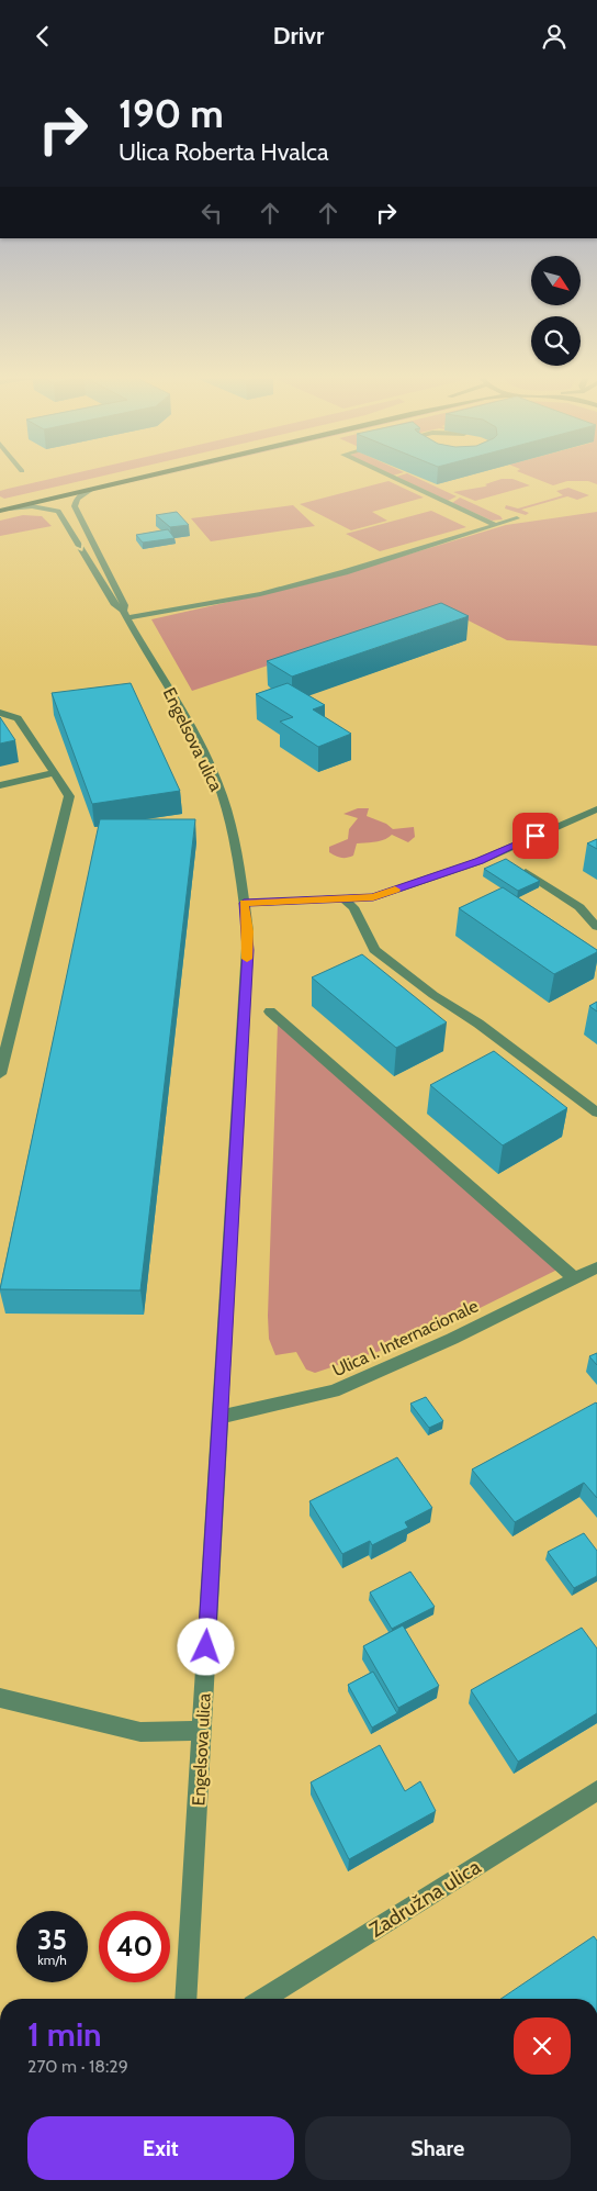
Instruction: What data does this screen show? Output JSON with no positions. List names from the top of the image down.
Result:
{
  "streets": {
    "street": ["Engelsova ulica", "Ulica I. Internacionale", "Zadružna ulica"]
  },
  "crossings": [
    ["Engelsova ulica", "Ulica I. Internacionale"]
  ],
  "north": "bottom right",
  "page": {
    "header": "Drivr",
    "turn": ["190 m", "Ulica Roberta Hvalca"],
    "speed": "35 km/h",
    "limit": "40",
    "heading": ["1 min", "270 m · 18:29"],
    "buttons": ["Exit", "Share"]
  }
}
